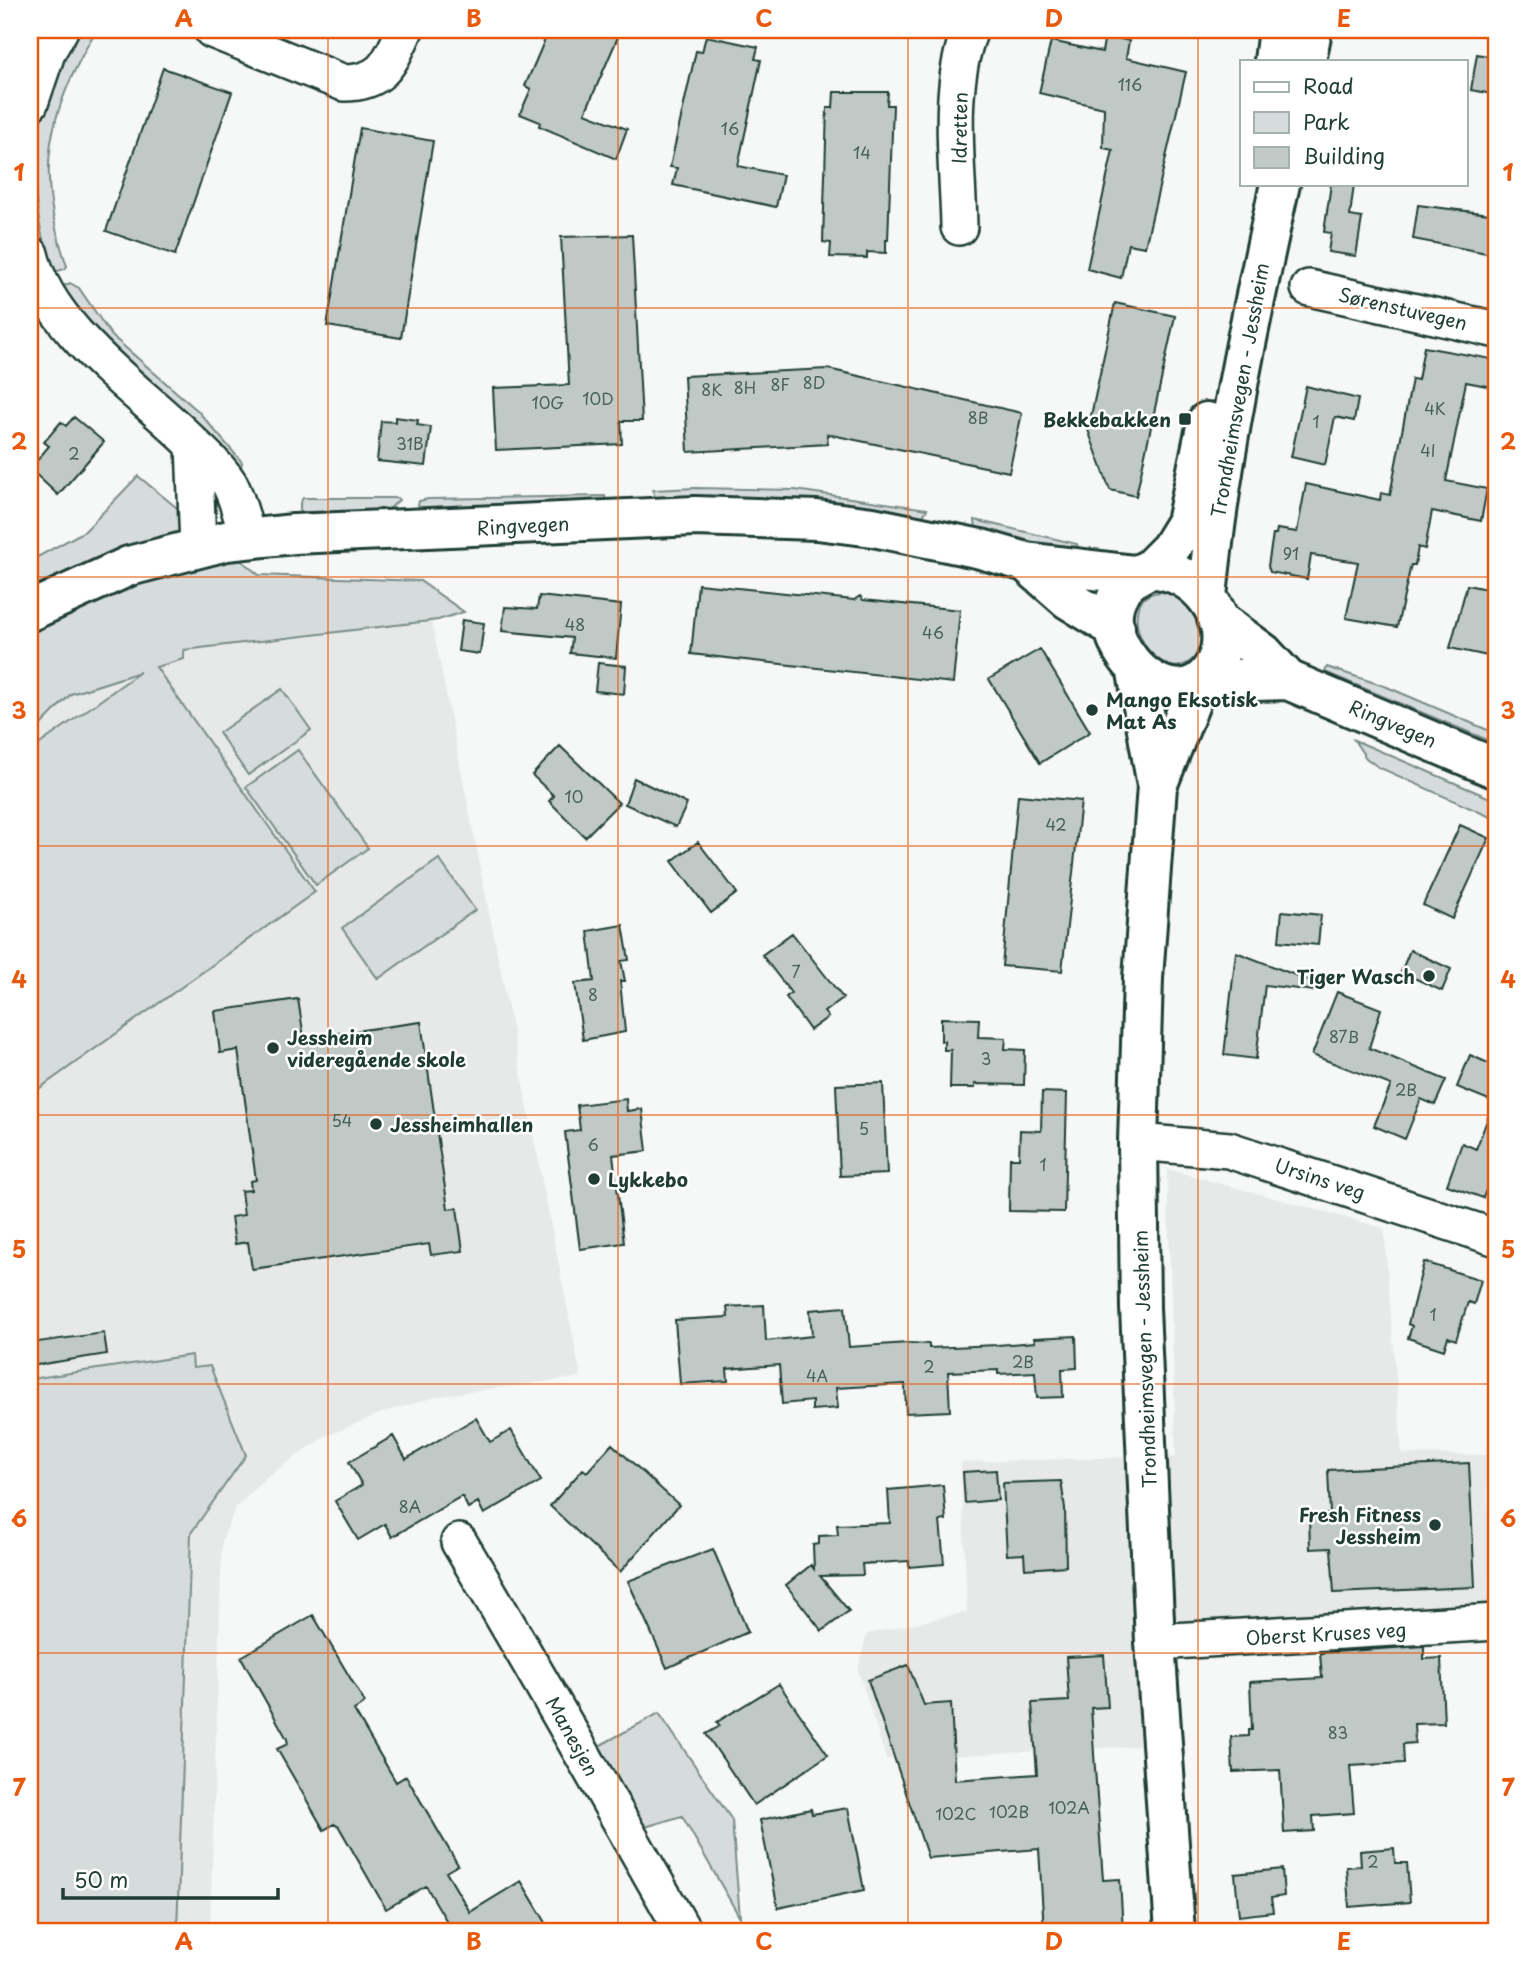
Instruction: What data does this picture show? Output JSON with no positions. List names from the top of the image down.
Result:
{
  "streets": {
    "main road": ["Trondheimsvegen - Jessheim", "Ringvegen"],
    "street": [
      "Idretten",
      "Sørenstuvegen",
      "Ursins veg",
      "Oberst Kruses veg",
      "Manesjen"
    ]
  },
  "crossings": [
    ["Trondheimsvegen - Jessheim", "Ringvegen"],
    ["Trondheimsvegen - Jessheim", "Ursins veg"],
    ["Trondheimsvegen - Jessheim", "Oberst Kruses veg"]
  ],
  "places": {
    "transit": ["Bekkebakken"],
    "other": [
      "Mango Eksotisk Mat As",
      "Tiger Wasch",
      "Jessheim videregående skole",
      "Jessheimhallen",
      "Lykkebo",
      "Fresh Fitness Jessheim"
    ]
  },
  "house_numbers": [
    "116",
    "16",
    "14",
    "8D",
    "8F",
    "8H",
    "8K",
    "10D",
    "10G",
    "4K",
    "8B",
    "1",
    "31B",
    "4I",
    "2",
    "91",
    "48",
    "46",
    "10",
    "42",
    "7",
    "8",
    "87B",
    "3",
    "2B",
    "54",
    "5",
    "6",
    "1",
    "1",
    "2B",
    "2",
    "4A",
    "8A",
    "83",
    "102A",
    "102B",
    "102C",
    "2"
  ],
  "legend": ["Road", "Park", "Building"],
  "scale_bar": "50 m",
  "grid": {
    "columns": [
      "A",
      "B",
      "C",
      "D",
      "E"
    ],
    "rows": [
      "1",
      "2",
      "3",
      "4",
      "5",
      "6",
      "7"
    ]
  }
}
